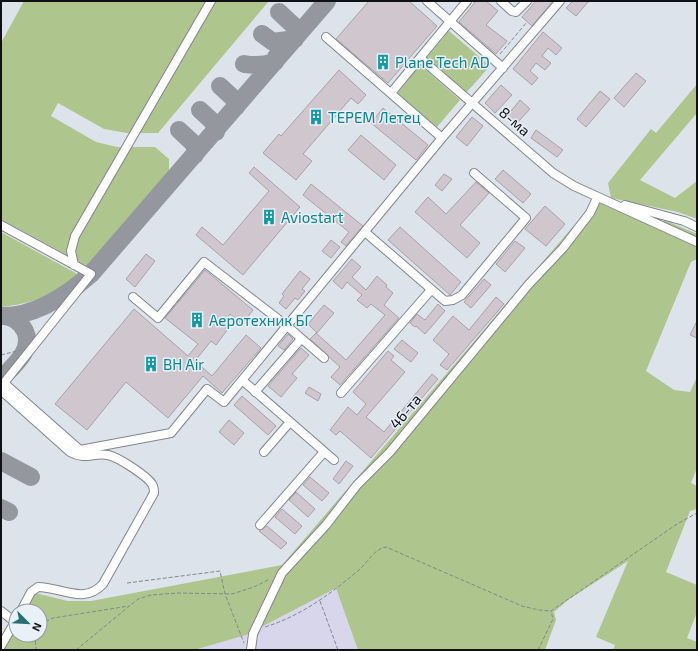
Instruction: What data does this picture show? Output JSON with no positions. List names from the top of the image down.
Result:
{
  "streets": {
    "street": ["8-ма", "46-та"]
  },
  "crossings": [
    ["8-ма", "46-та"]
  ],
  "places": {
    "building": [
      "Plane Tech AD",
      "ТЕРЕМ Летец",
      "Aviostart",
      "Аеротехник БГ",
      "BH Air"
    ]
  },
  "north": "bottom right"
}
